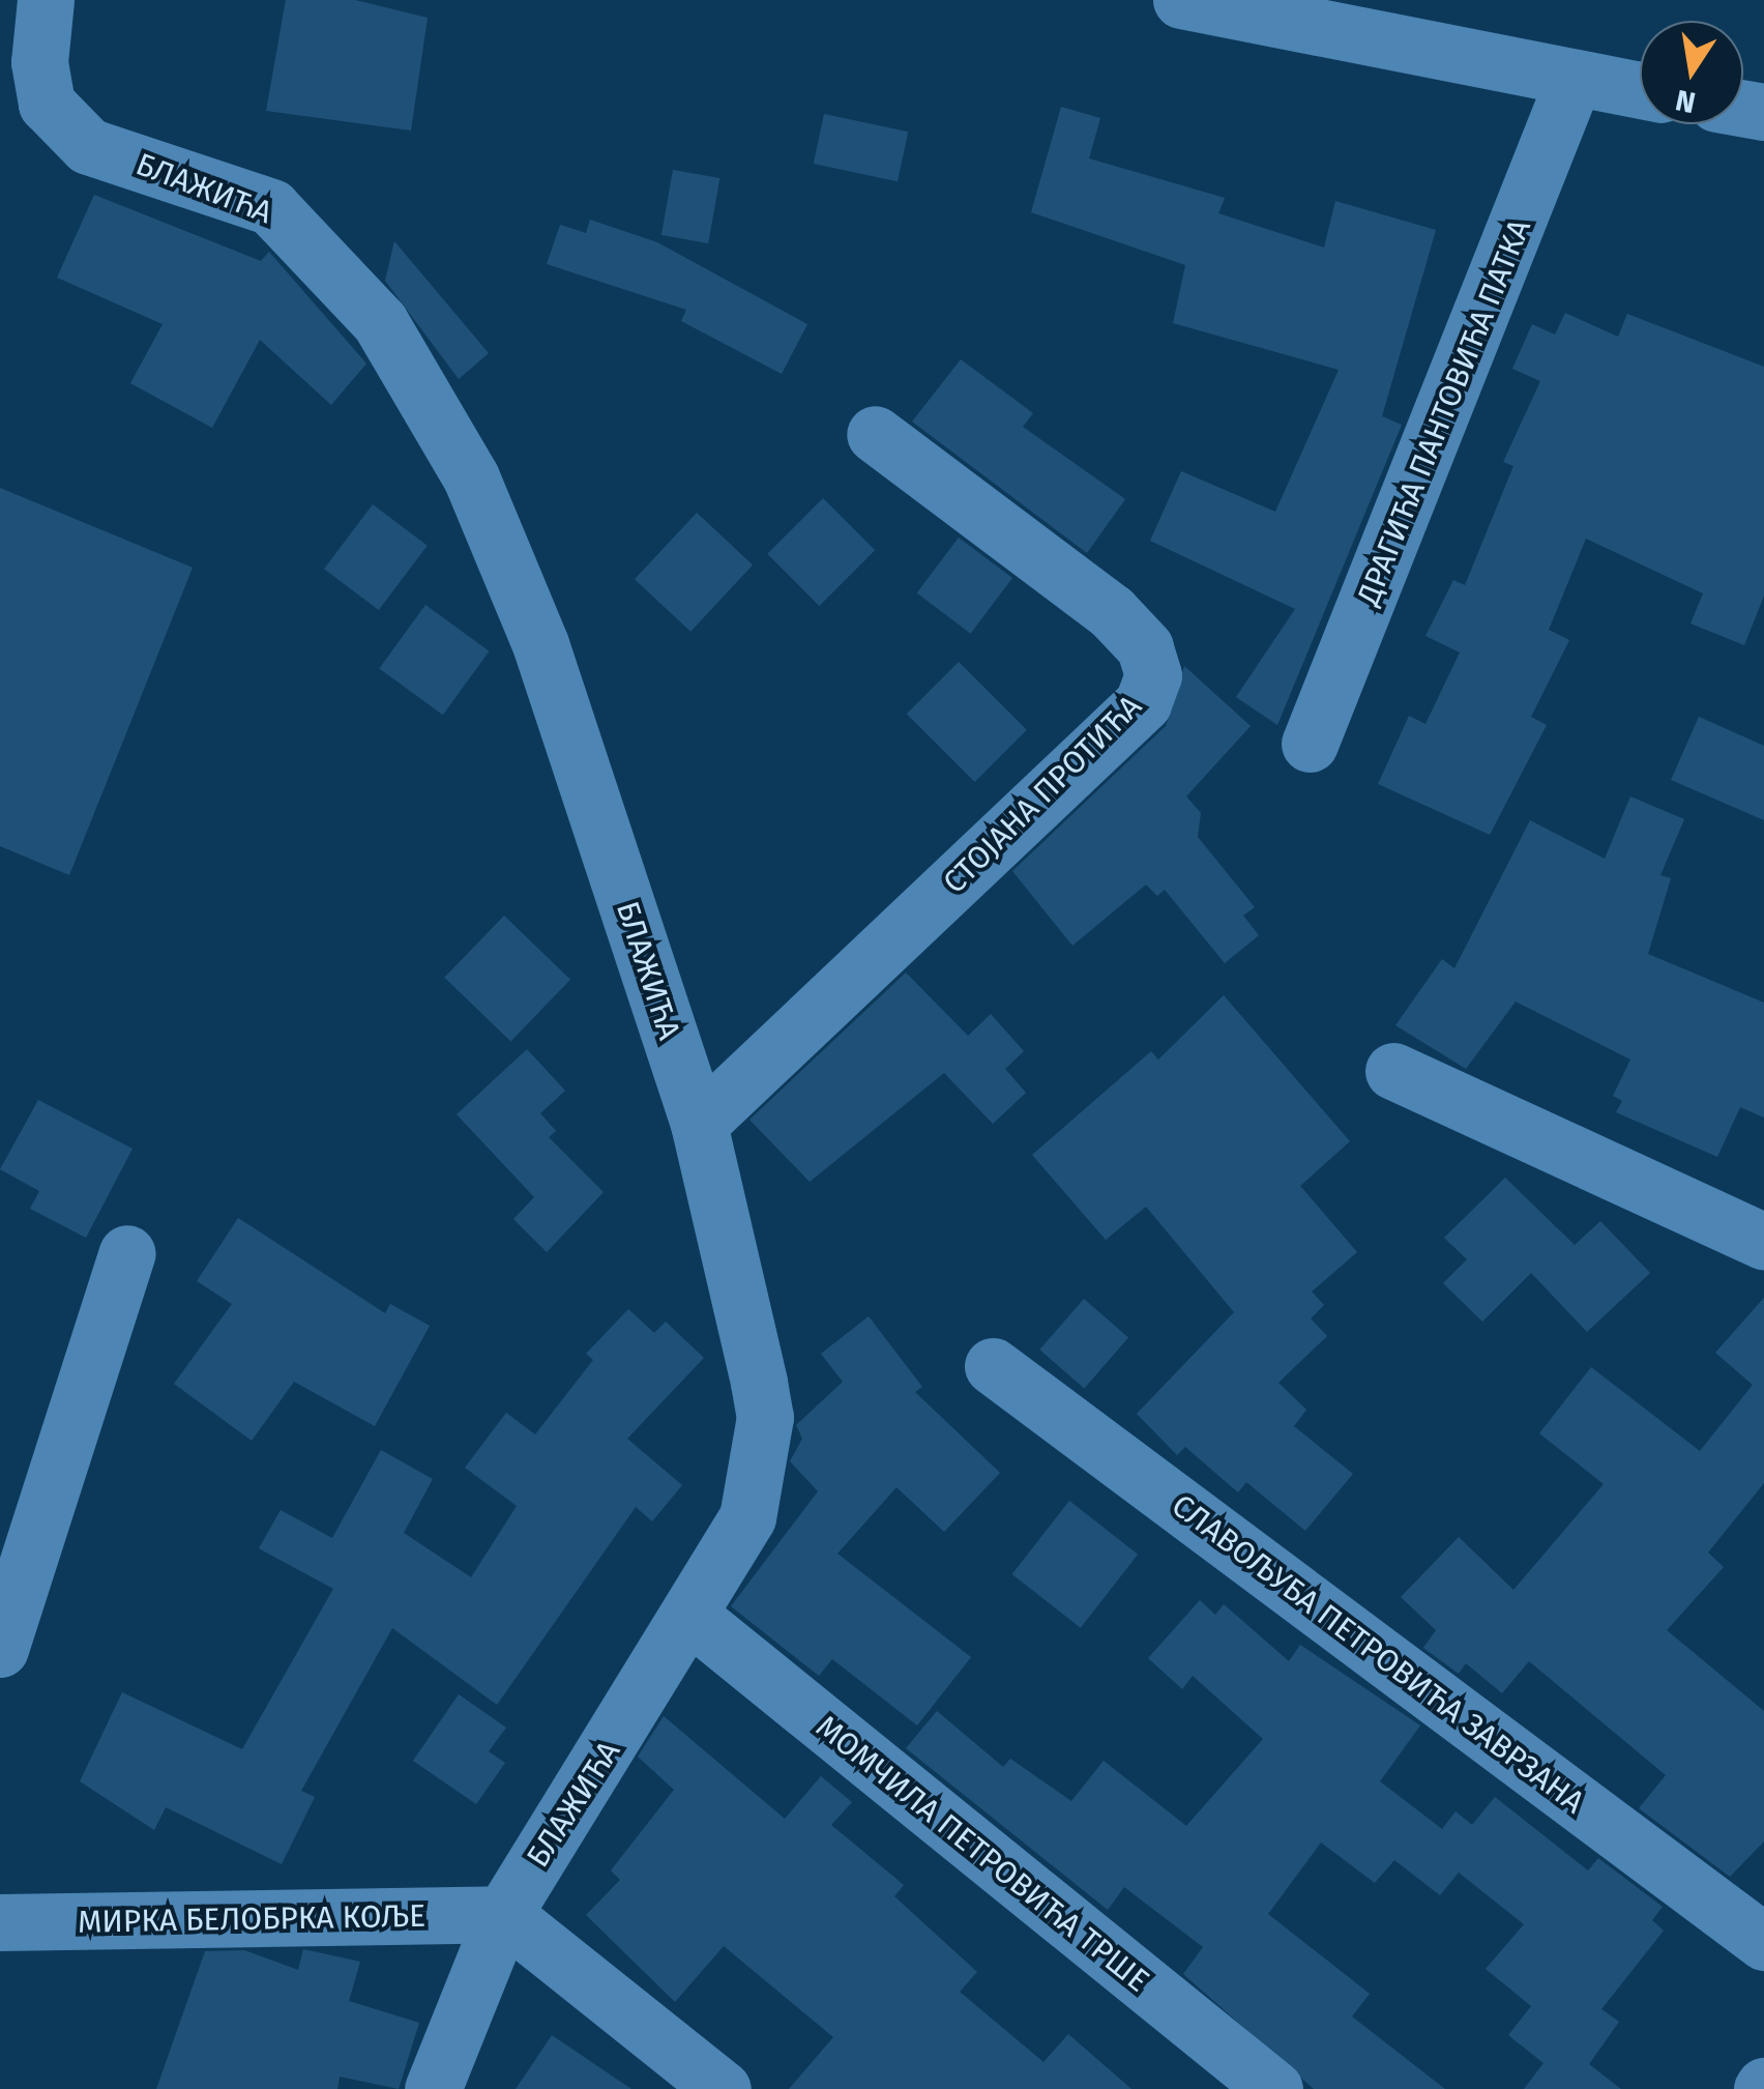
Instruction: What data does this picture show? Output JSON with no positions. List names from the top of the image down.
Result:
{
  "streets": {
    "street": [
      "БЛАЖИЋА",
      "ДРАГИЋА ПАНТОВИЋА ПАТКА",
      "СТОЈАНА ПРОТИЋА",
      "СЛАВОЉУБА ПЕТРОВИЋА ЗАВРЗАНА",
      "МОМЧИЛА ПЕТРОВИЋА ТРШЕ",
      "МИРКА БЕЛОБРКА КОЉЕ"
    ]
  },
  "crossings": [
    ["БЛАЖИЋА", "СТОЈАНА ПРОТИЋА"],
    ["БЛАЖИЋА", "МОМЧИЛА ПЕТРОВИЋА ТРШЕ"],
    ["БЛАЖИЋА", "МИРКА БЕЛОБРКА КОЉЕ"]
  ],
  "north": "bottom"
}
